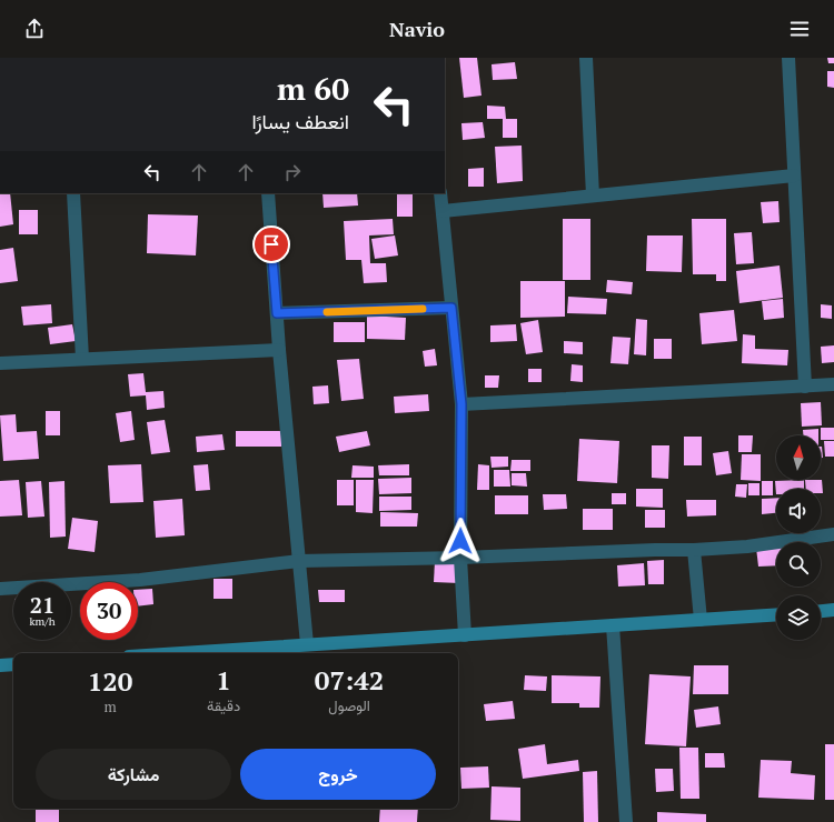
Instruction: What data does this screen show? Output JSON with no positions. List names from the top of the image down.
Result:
{
  "north": "top",
  "page": {
    "header": "Navio",
    "turn": ["60 m", "انعطف يسارًا"],
    "speed": "21 km/h",
    "limit": "30",
    "eta": [
      "07:42",
      "الوصول",
      "1",
      "دقيقة",
      "120",
      "m"
    ],
    "buttons": ["خروج", "مشاركة"]
  }
}
